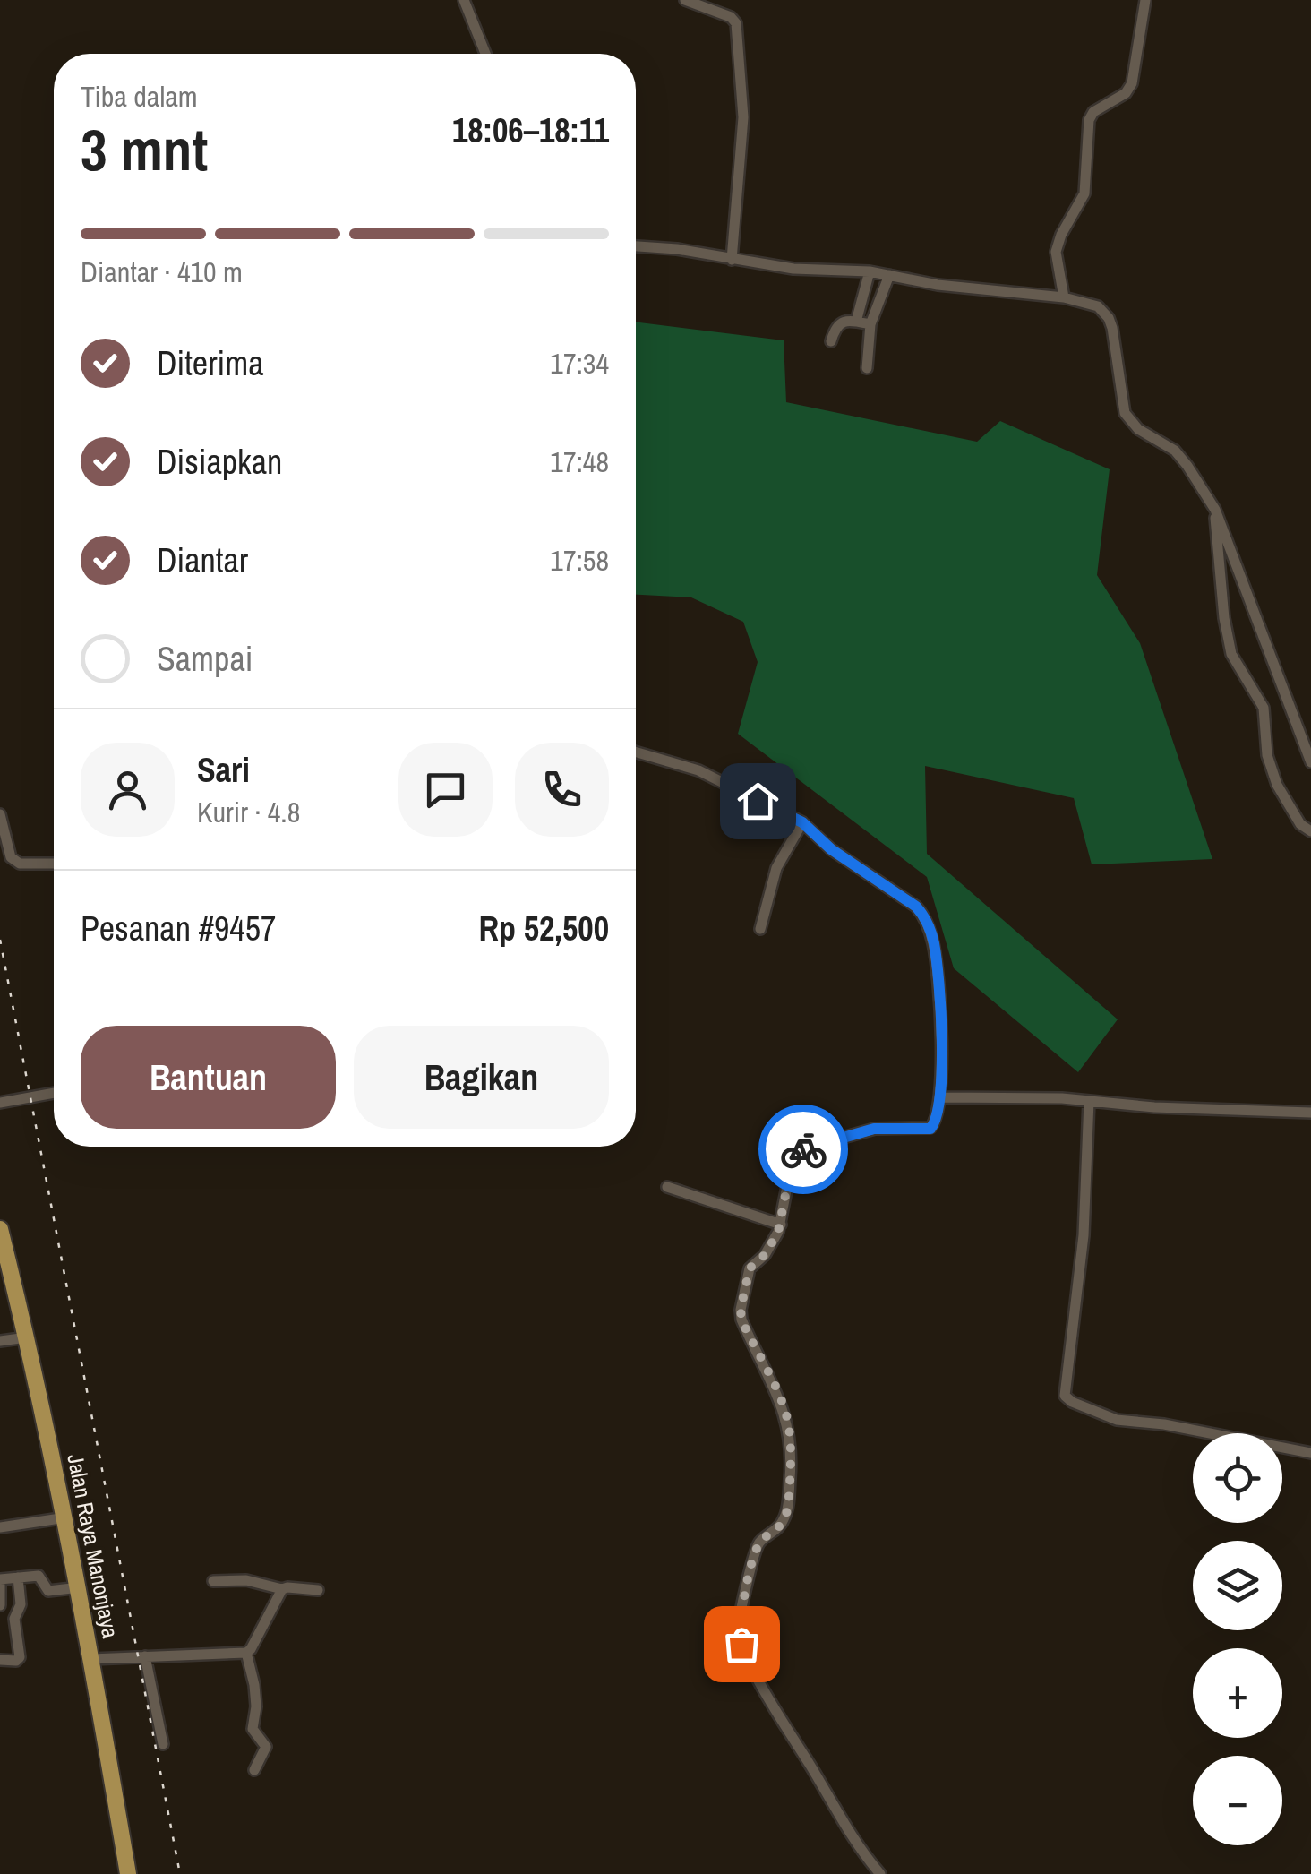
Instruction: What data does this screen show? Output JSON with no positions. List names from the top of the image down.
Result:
{
  "streets": {
    "main road": ["Jalan Raya Manonjaya"]
  },
  "page": {
    "heading": ["3 mnt", "Tiba dalam", "18:06–18:11"],
    "panel": [
      "Sari",
      "Kurir · 4.8",
      "Pesanan #9457",
      "Rp 52,500"
    ],
    "bar": "Diantar · 410 m",
    "list": [
      ["Diterima", "17:34"],
      ["Disiapkan", "17:48"],
      ["Diantar", "17:58"],
      "Sampai"
    ],
    "buttons": ["Bantuan", "Bagikan"],
    "map_buttons": ["+", "−"]
  }
}
